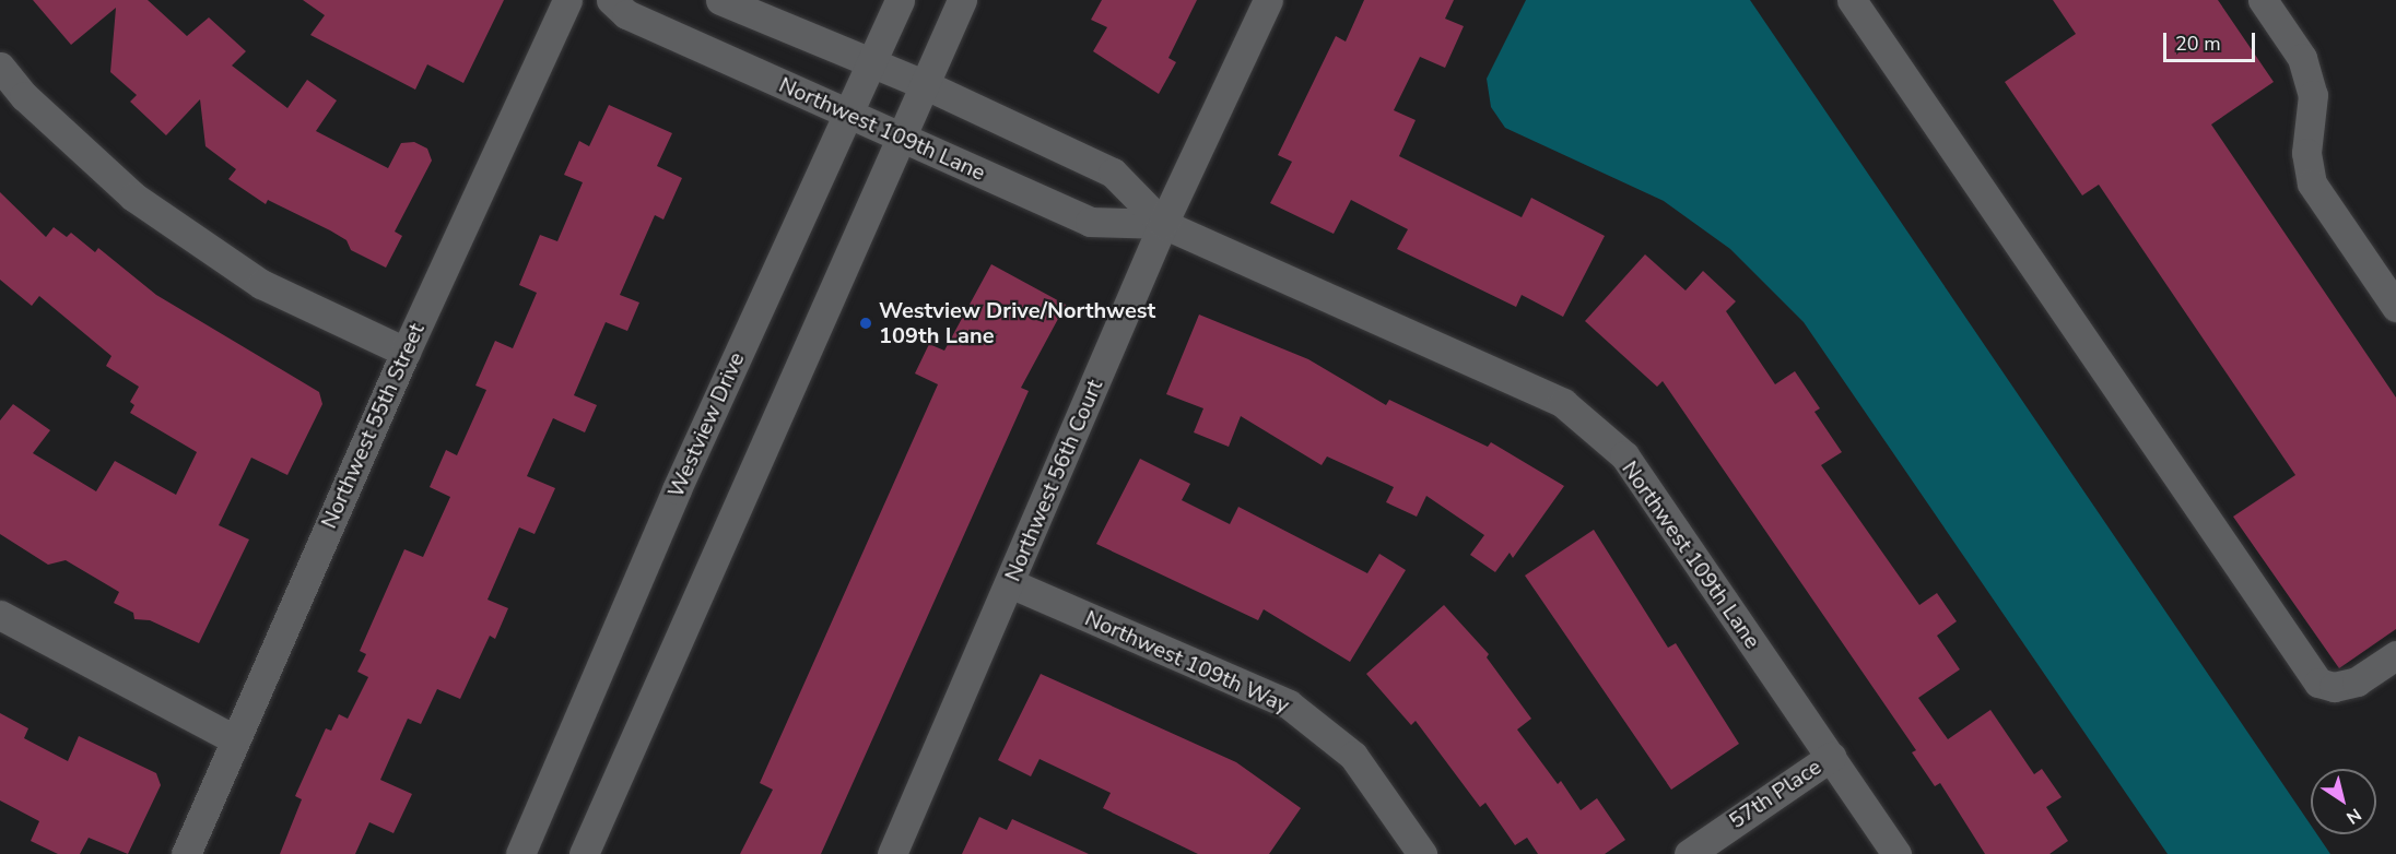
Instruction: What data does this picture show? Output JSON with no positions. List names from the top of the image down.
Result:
{
  "streets": {
    "street": [
      "Northwest 109th Lane",
      "Westview Drive",
      "Northwest 55th Street",
      "Northwest 56th Court",
      "Northwest 109th Way",
      "57th Place"
    ]
  },
  "crossings": [
    ["Northwest 109th Lane", "Westview Drive"],
    ["Northwest 109th Lane", "Northwest 56th Court"],
    ["Northwest 109th Lane", "57th Place"],
    ["Northwest 56th Court", "Northwest 109th Way"]
  ],
  "places": ["Westview Drive/Northwest 109th Lane"],
  "scale_bar": "20 m",
  "north": "bottom right"
}
